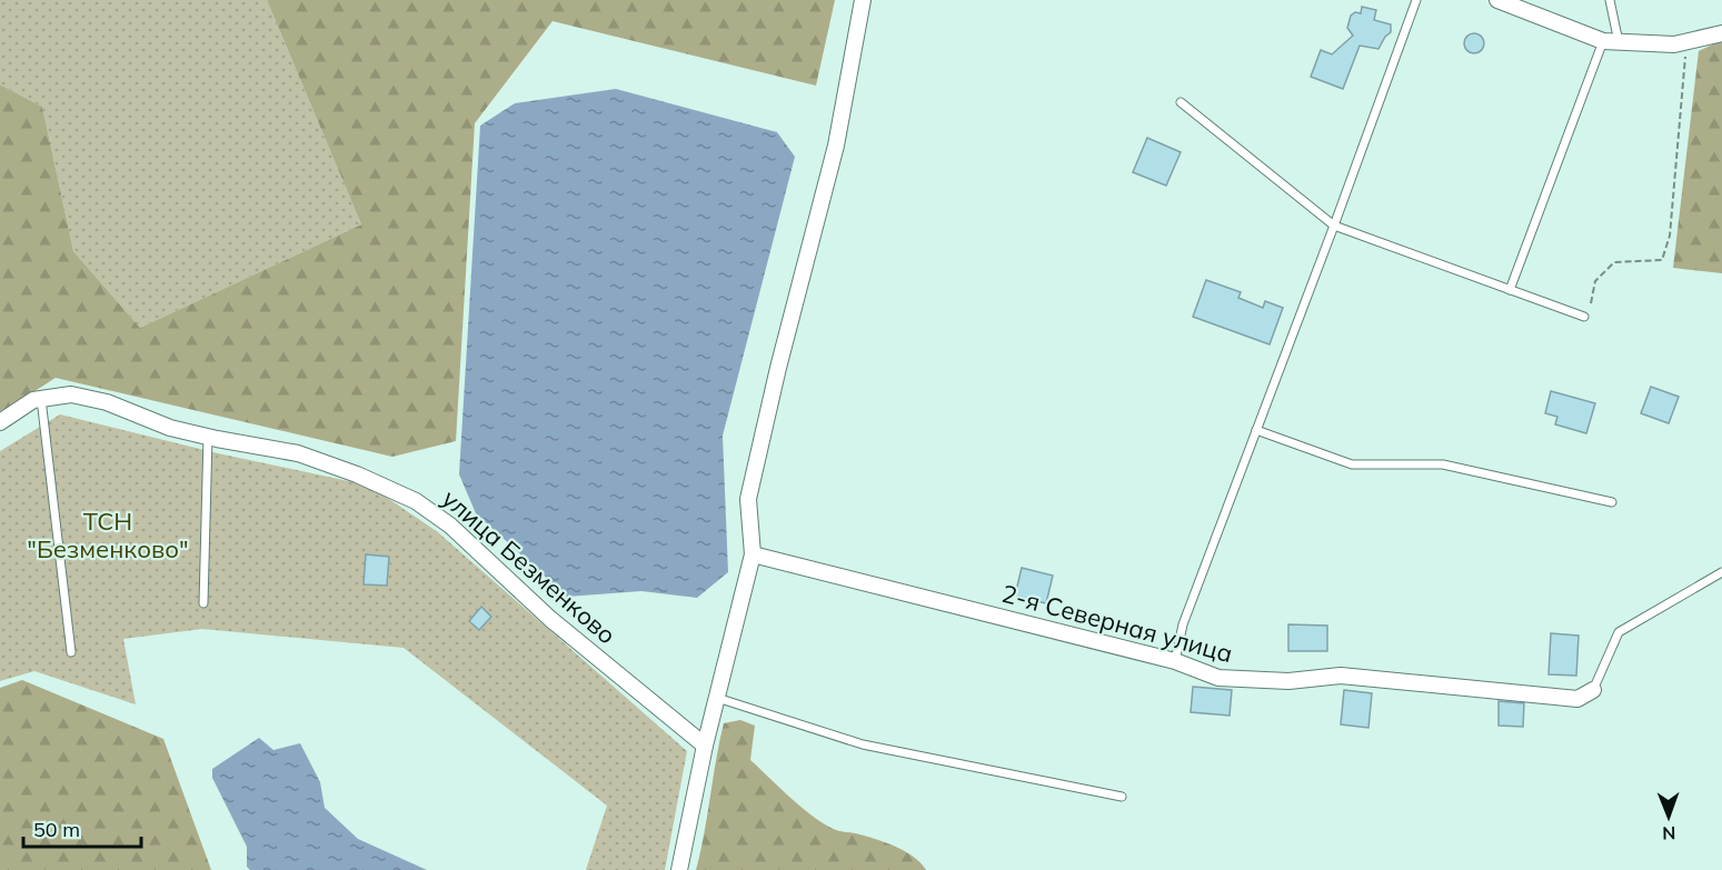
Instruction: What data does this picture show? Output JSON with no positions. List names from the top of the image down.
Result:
{
  "streets": {
    "street": ["улица Безменково", "2-я Северная улица"]
  },
  "parks": ["ТСН \"Безменково\""],
  "scale_bar": "50 m",
  "north": "bottom"
}
